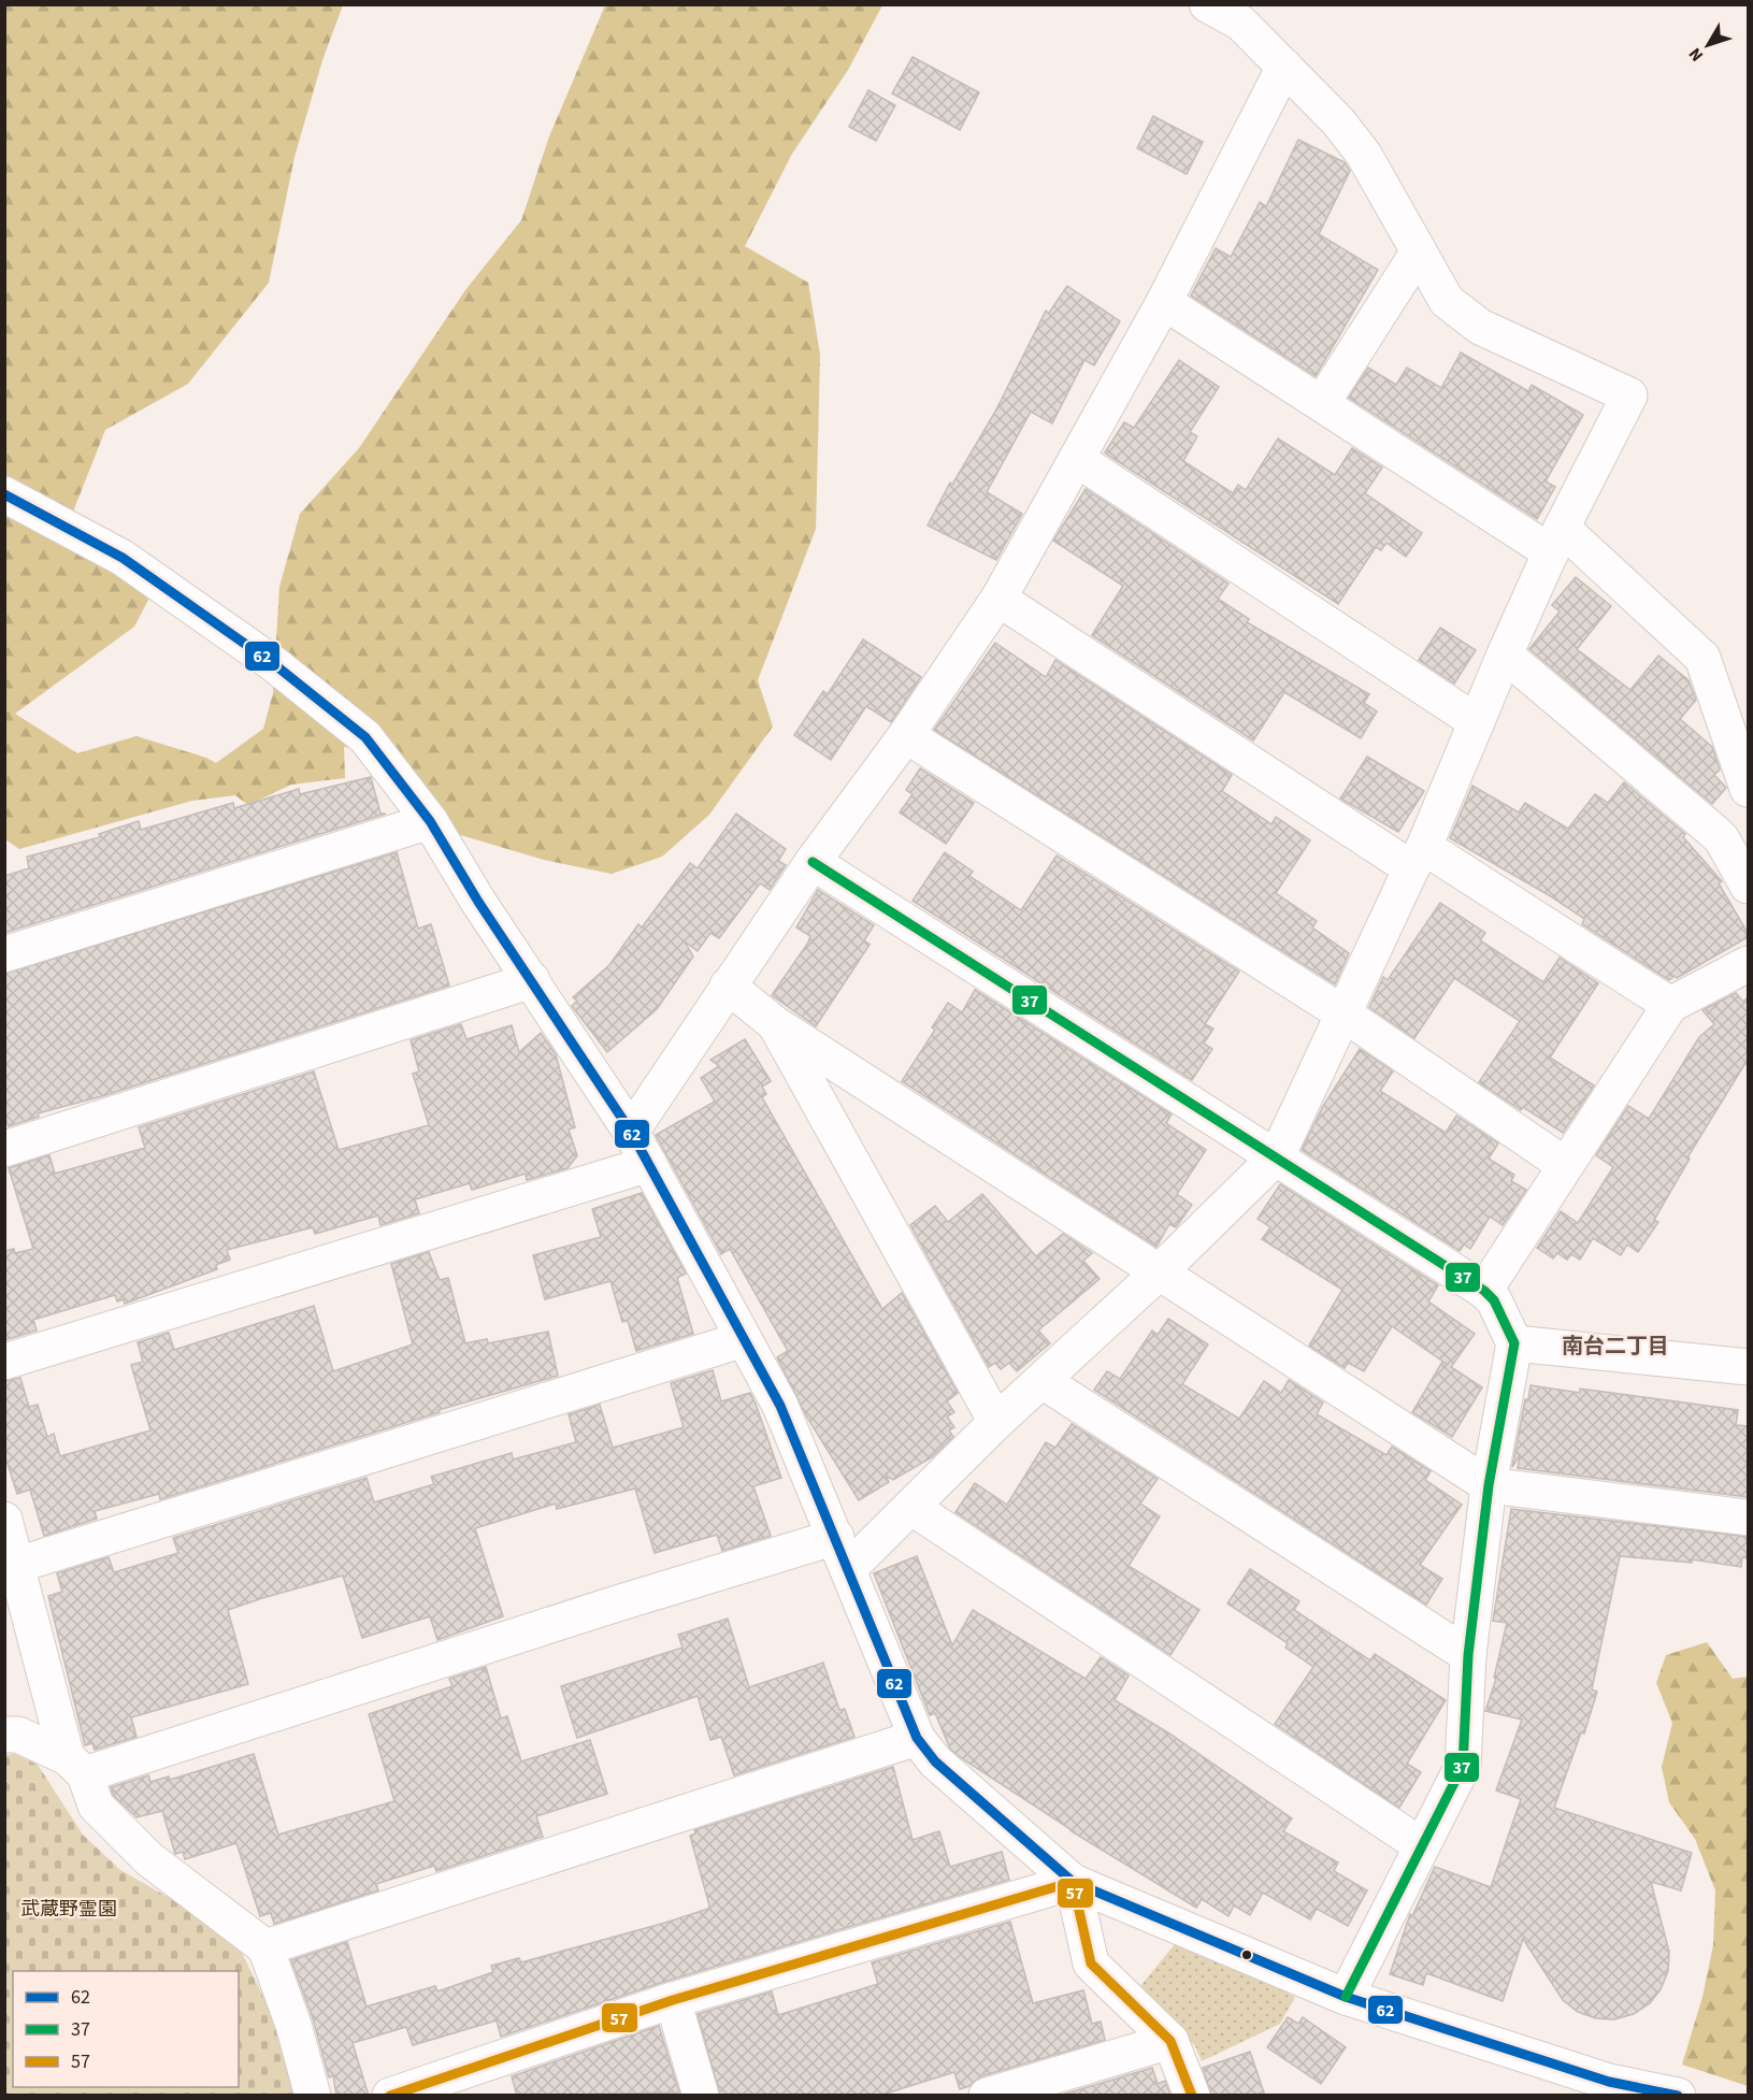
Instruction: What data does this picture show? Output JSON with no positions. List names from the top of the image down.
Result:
{
  "districts": ["南台二丁目"],
  "parks": ["武蔵野霊園"],
  "lines": ["transit line 62", "transit line 37", "transit line 57"],
  "legend": ["62", "37", "57"],
  "north": "bottom left"
}
